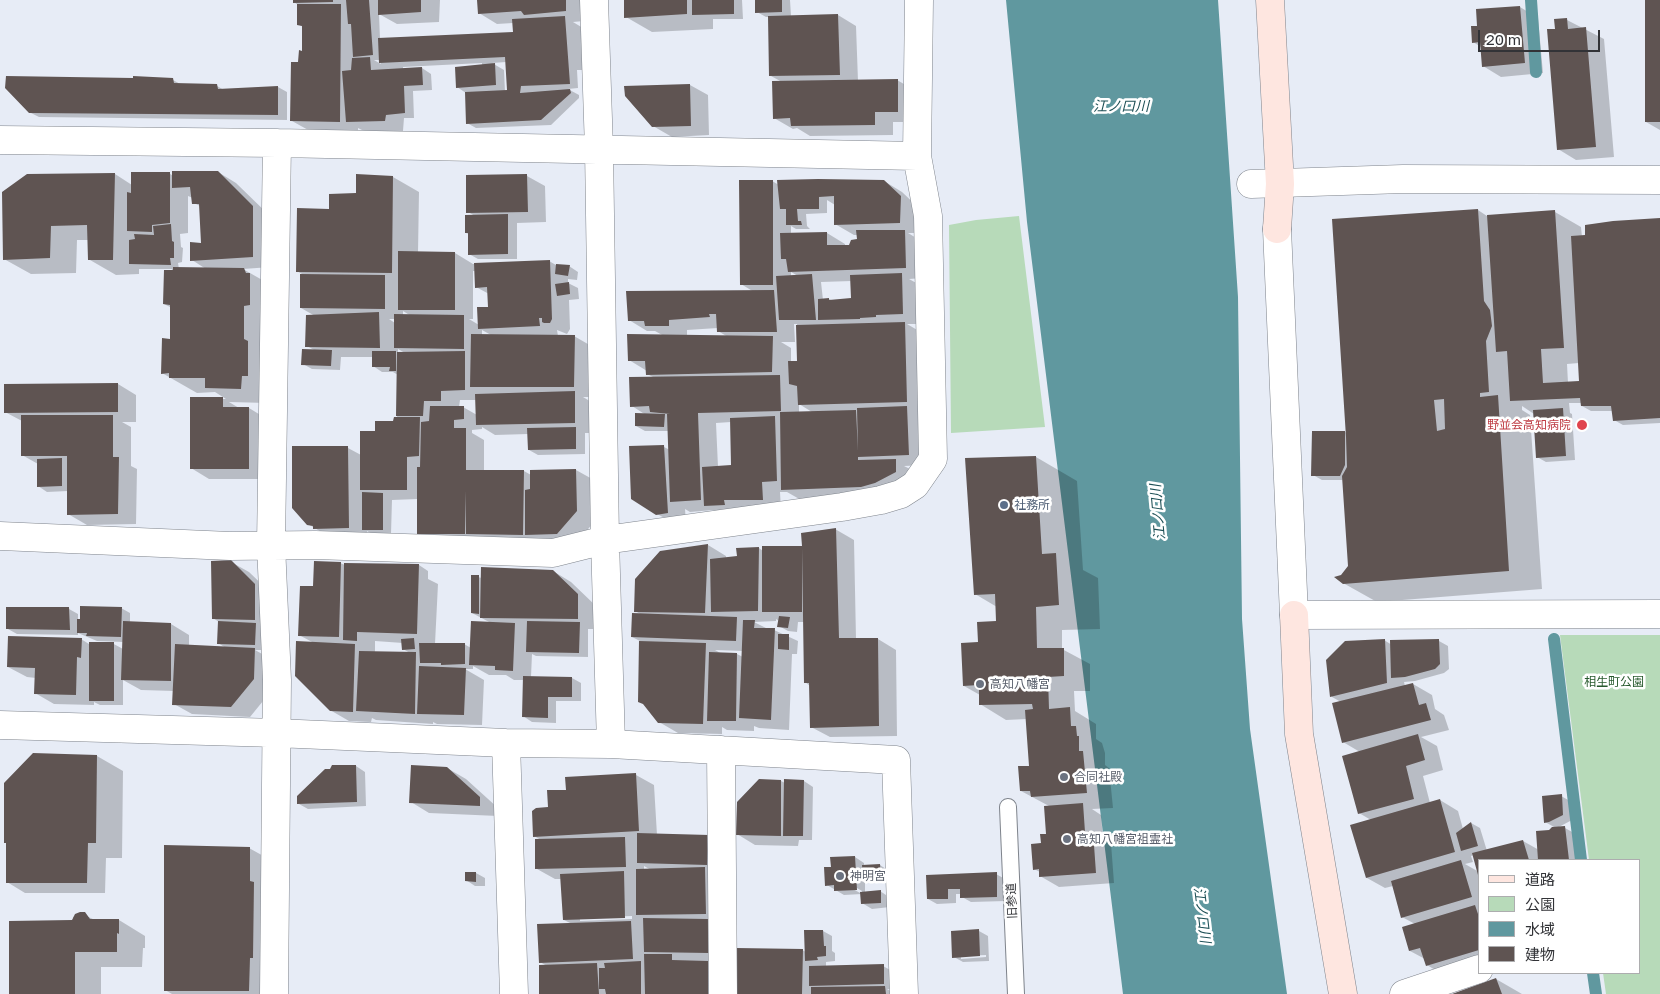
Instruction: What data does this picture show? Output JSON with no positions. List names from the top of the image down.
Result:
{
  "streets": {
    "lane": ["旧参道"]
  },
  "water": ["江ノ口川"],
  "parks": ["相生町公園"],
  "places": [
    "野並会高知病院",
    "社務所",
    "高知八幡宮",
    "合同社殿",
    "高知八幡宮祖霊社",
    "神明宮"
  ],
  "legend": [
    "道路",
    "公園",
    "水域",
    "建物"
  ],
  "scale_bar": "20 m"
}
